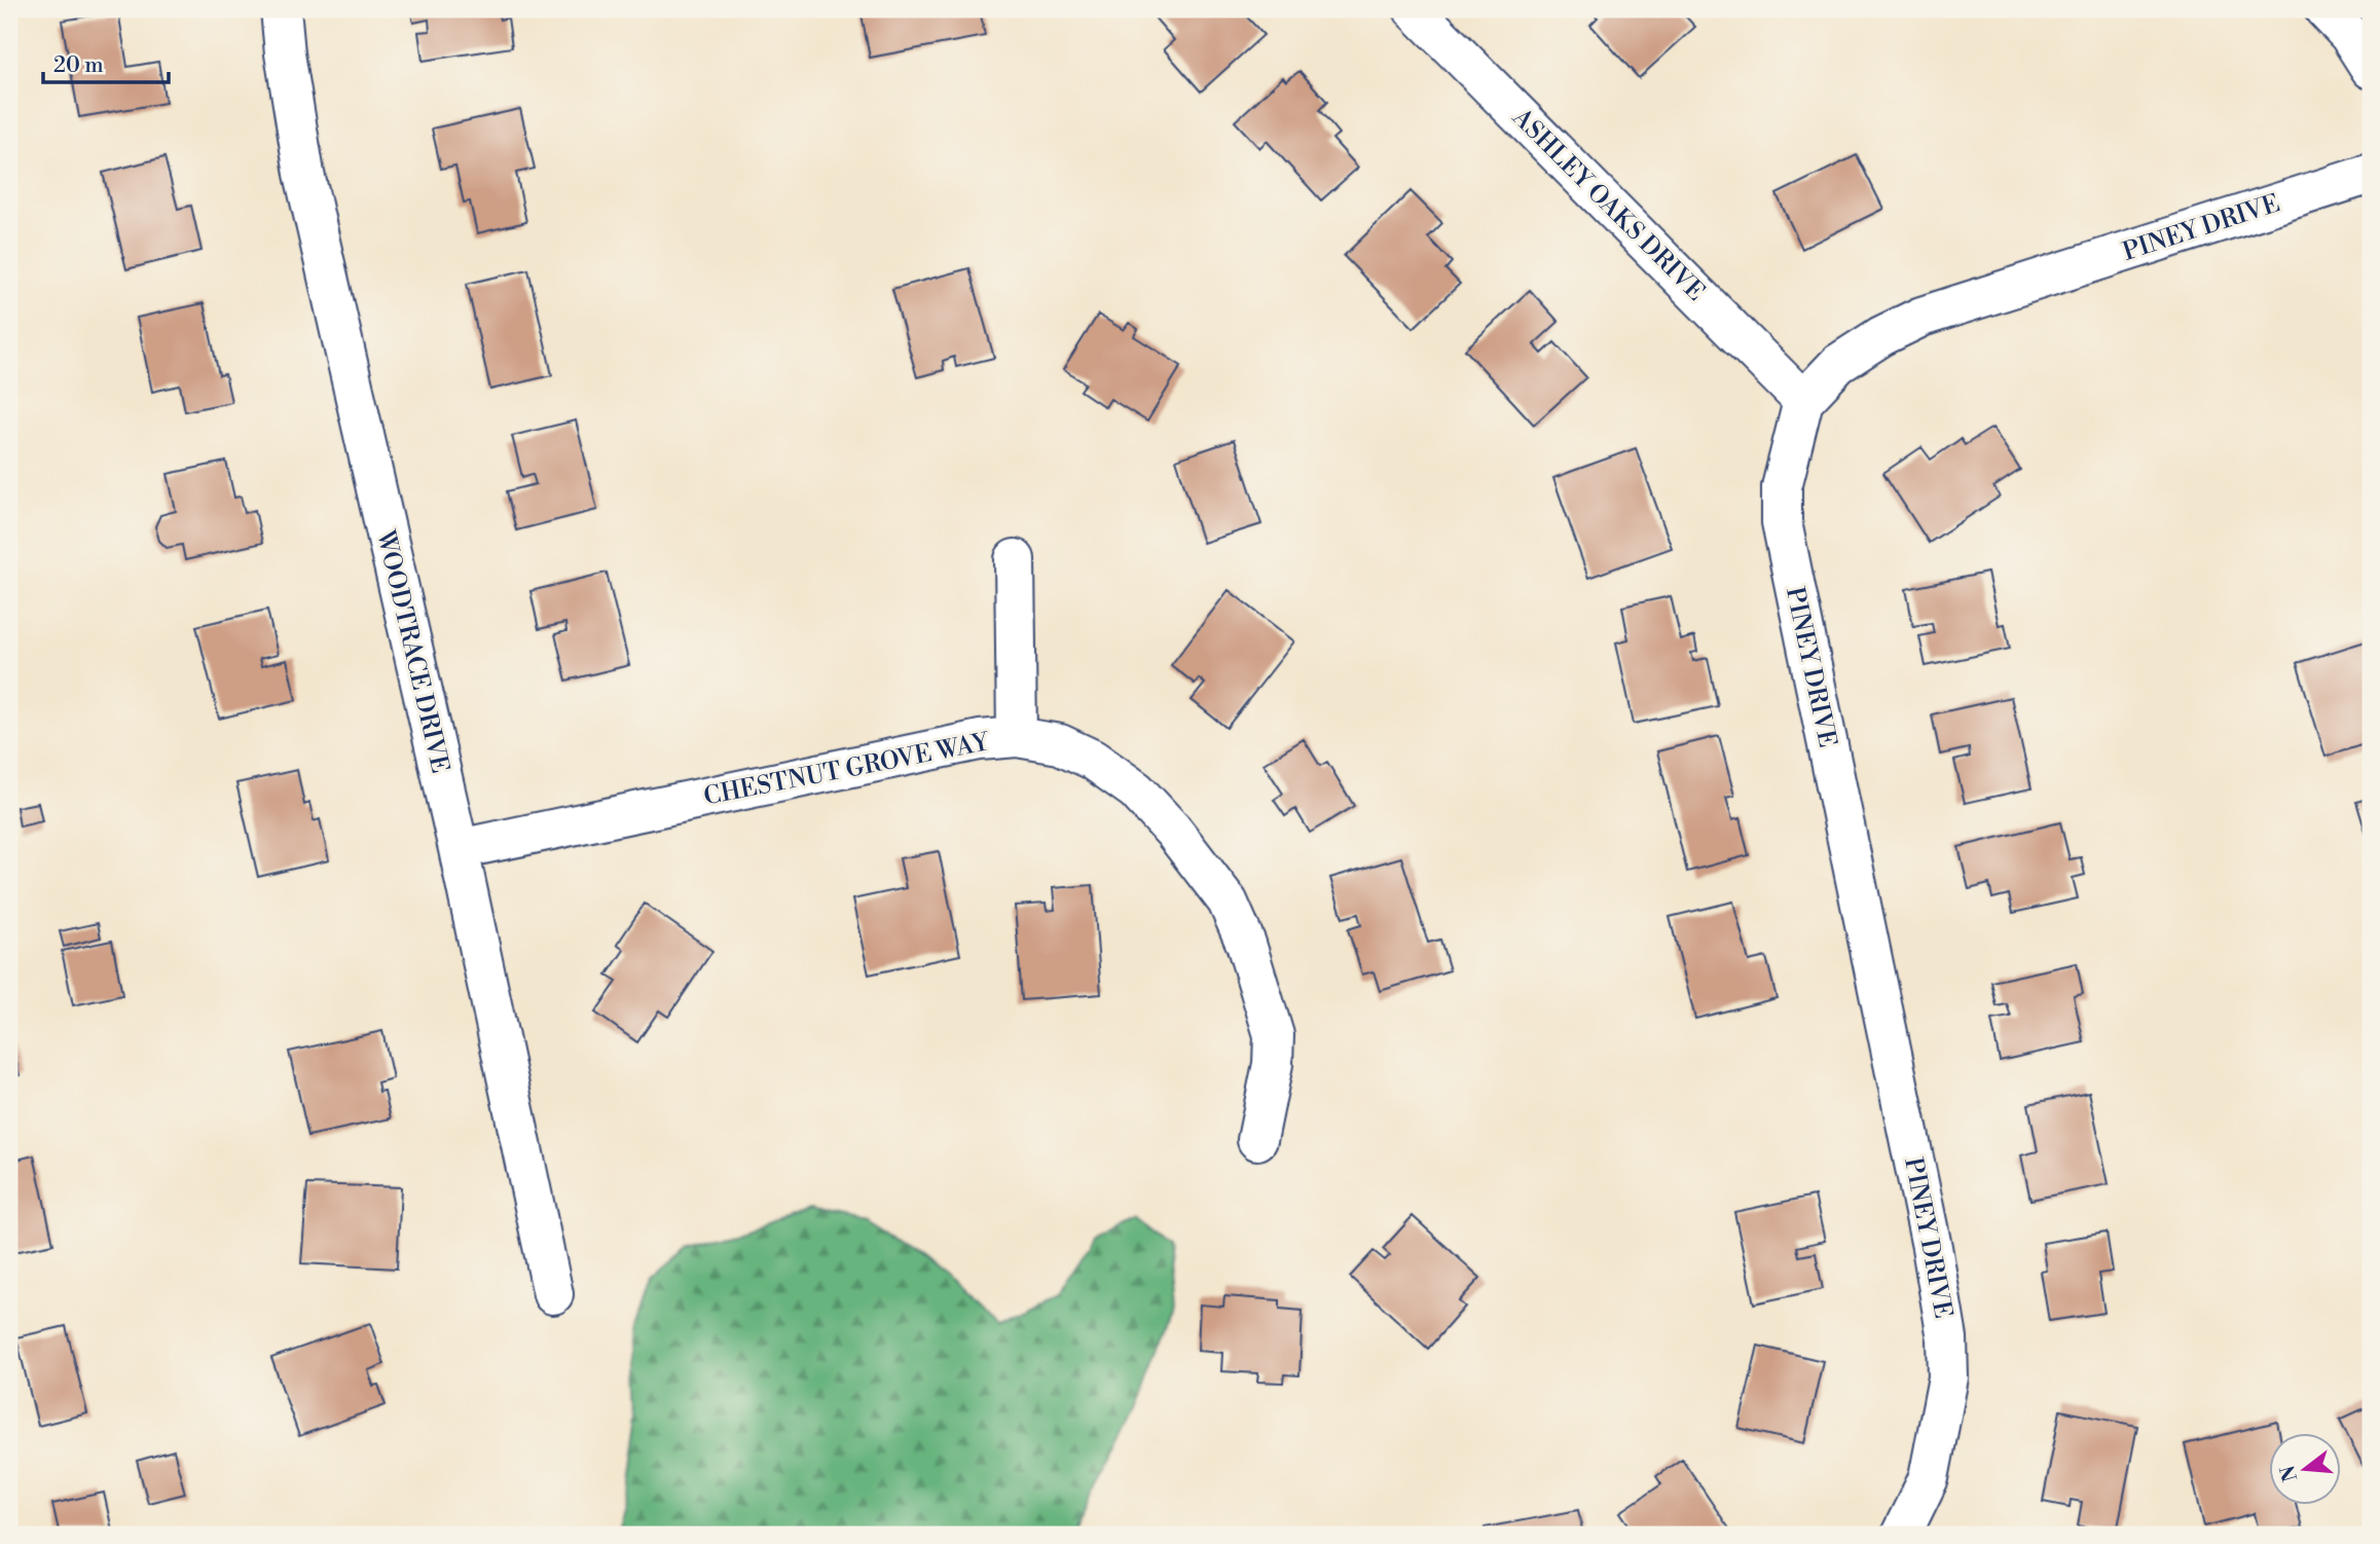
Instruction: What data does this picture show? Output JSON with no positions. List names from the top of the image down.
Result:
{
  "streets": {
    "street": [
      "ASHLEY OAKS DRIVE",
      "PINEY DRIVE",
      "WOODTRACE DRIVE",
      "CHESTNUT GROVE WAY"
    ]
  },
  "crossings": [
    ["ASHLEY OAKS DRIVE", "PINEY DRIVE"],
    ["WOODTRACE DRIVE", "CHESTNUT GROVE WAY"]
  ],
  "scale_bar": "20 m",
  "north": "left"
}
